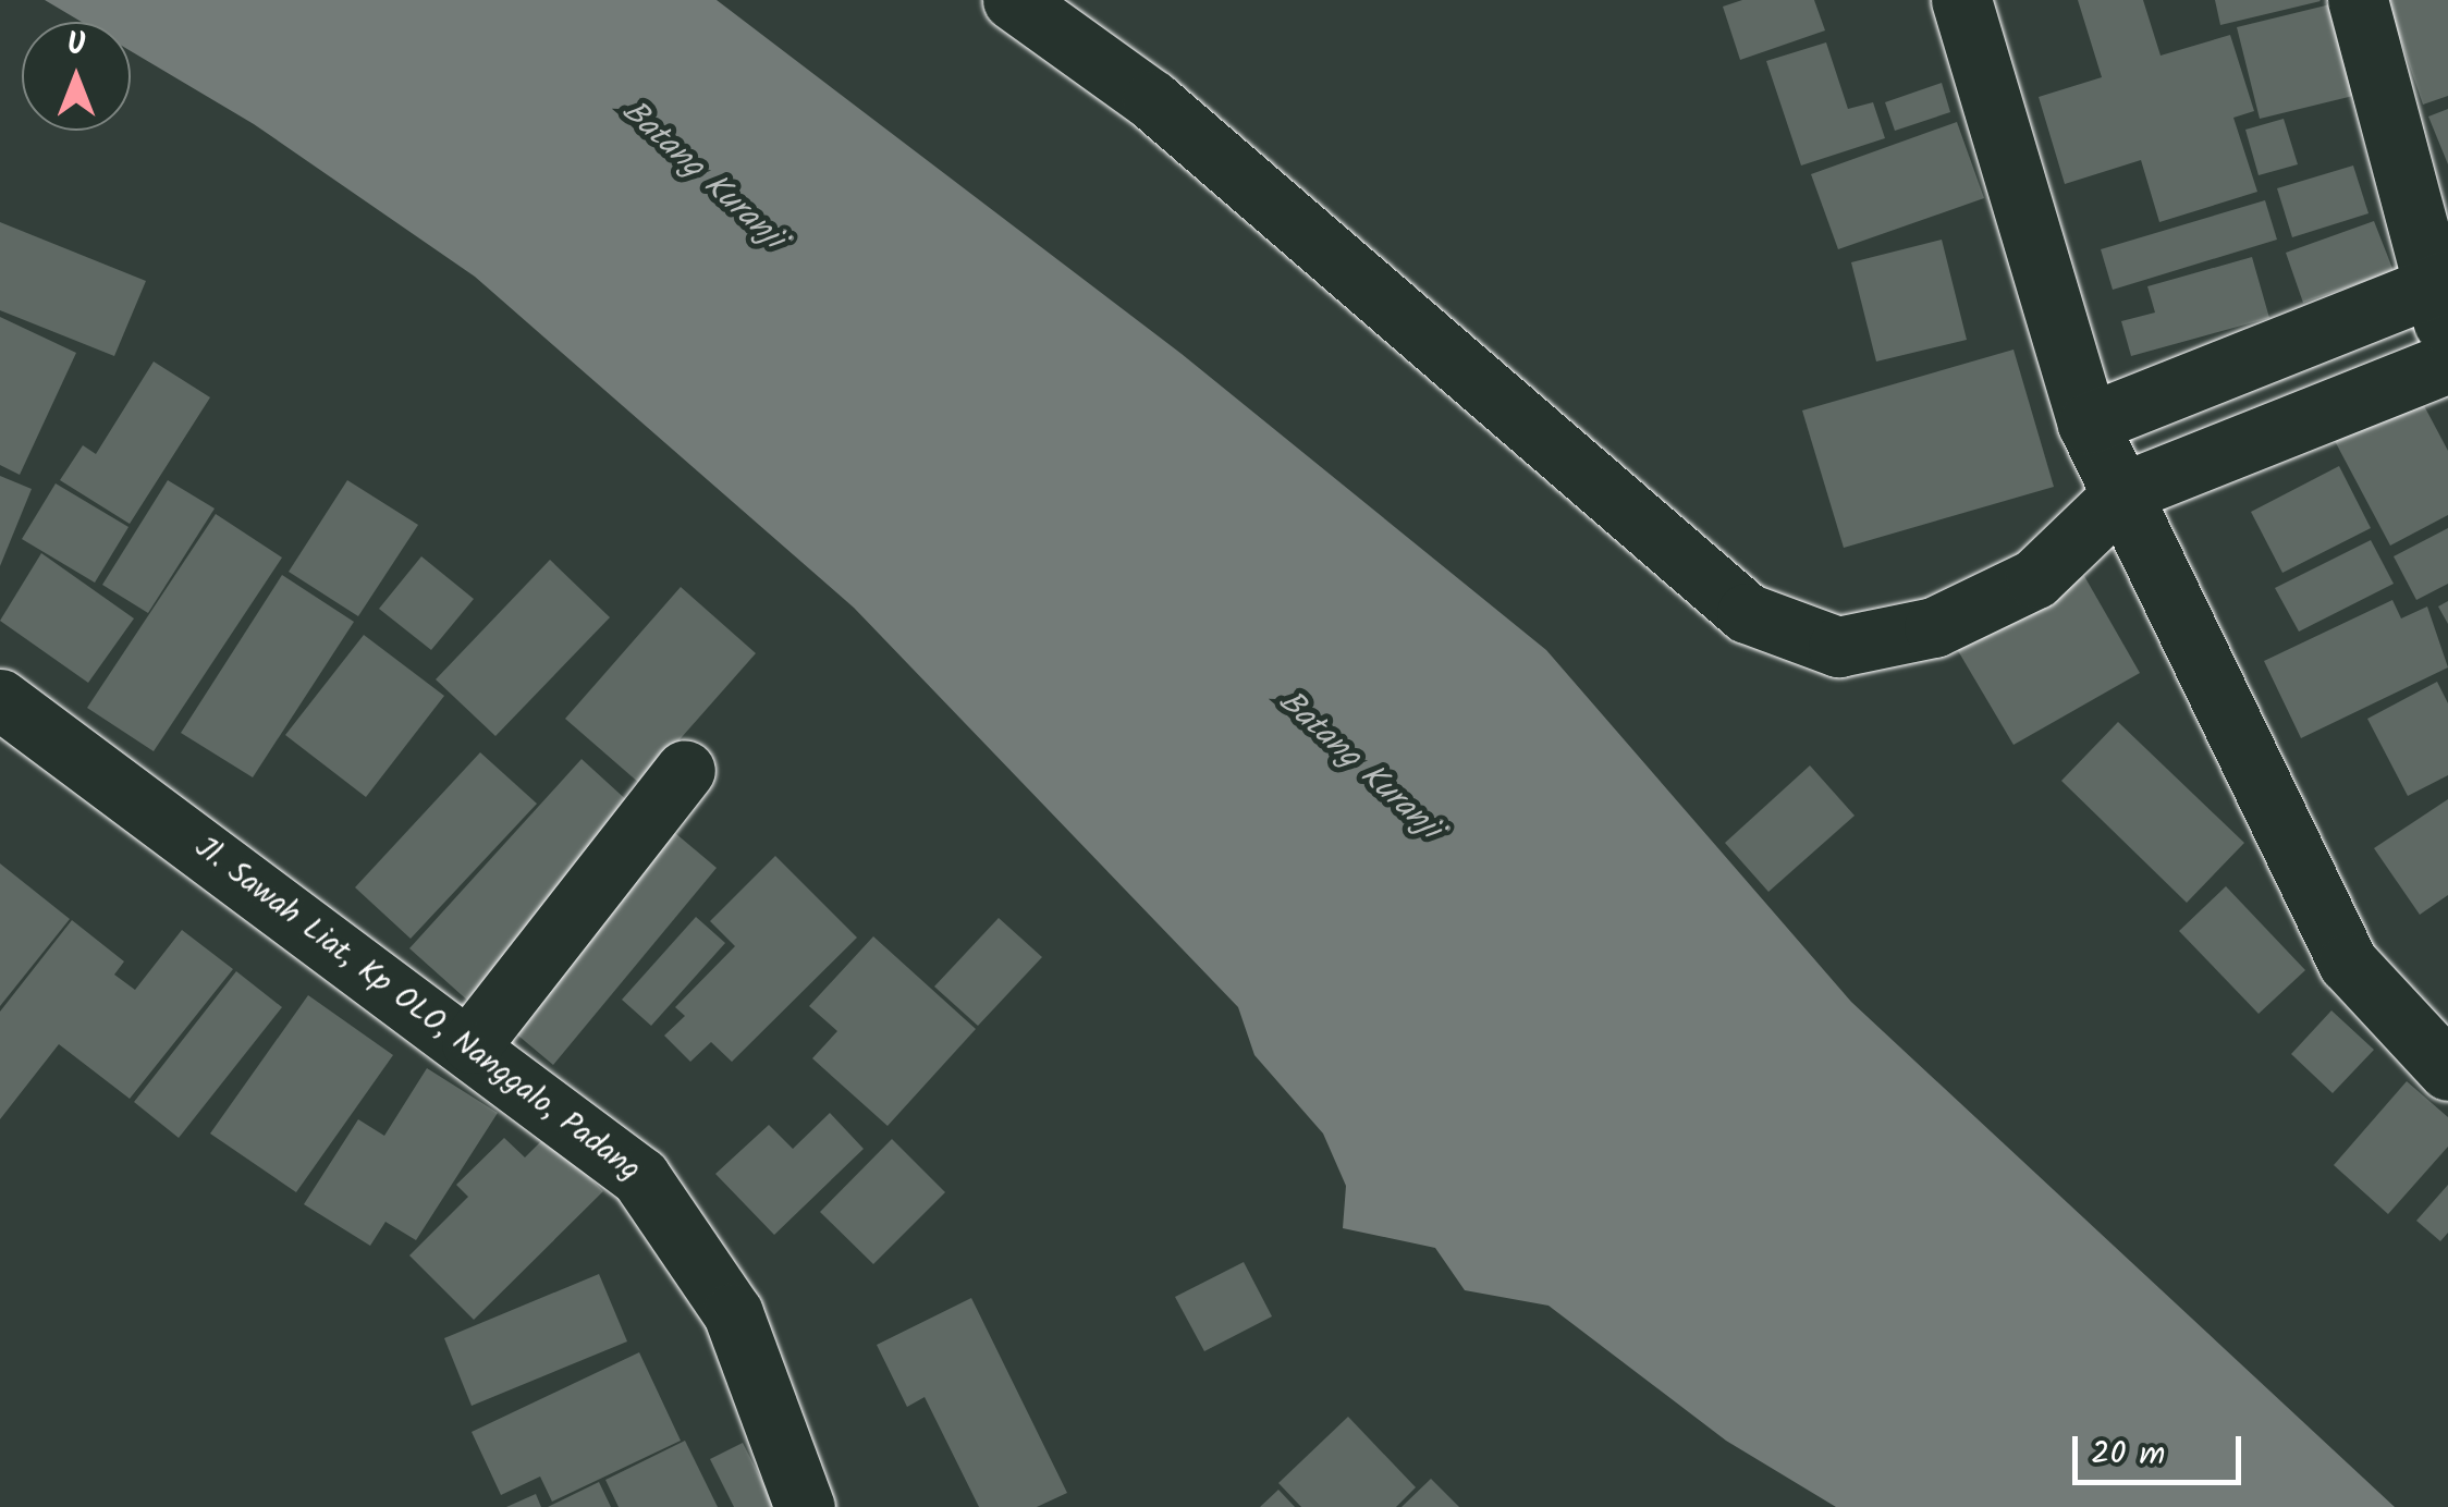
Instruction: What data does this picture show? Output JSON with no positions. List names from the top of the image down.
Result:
{
  "streets": {
    "street": ["Jl. Sawah Liat, Kp OLO, Nanggalo, Padang"]
  },
  "water": ["Batang Kuranji"],
  "scale_bar": "20 m",
  "north": "top"
}
